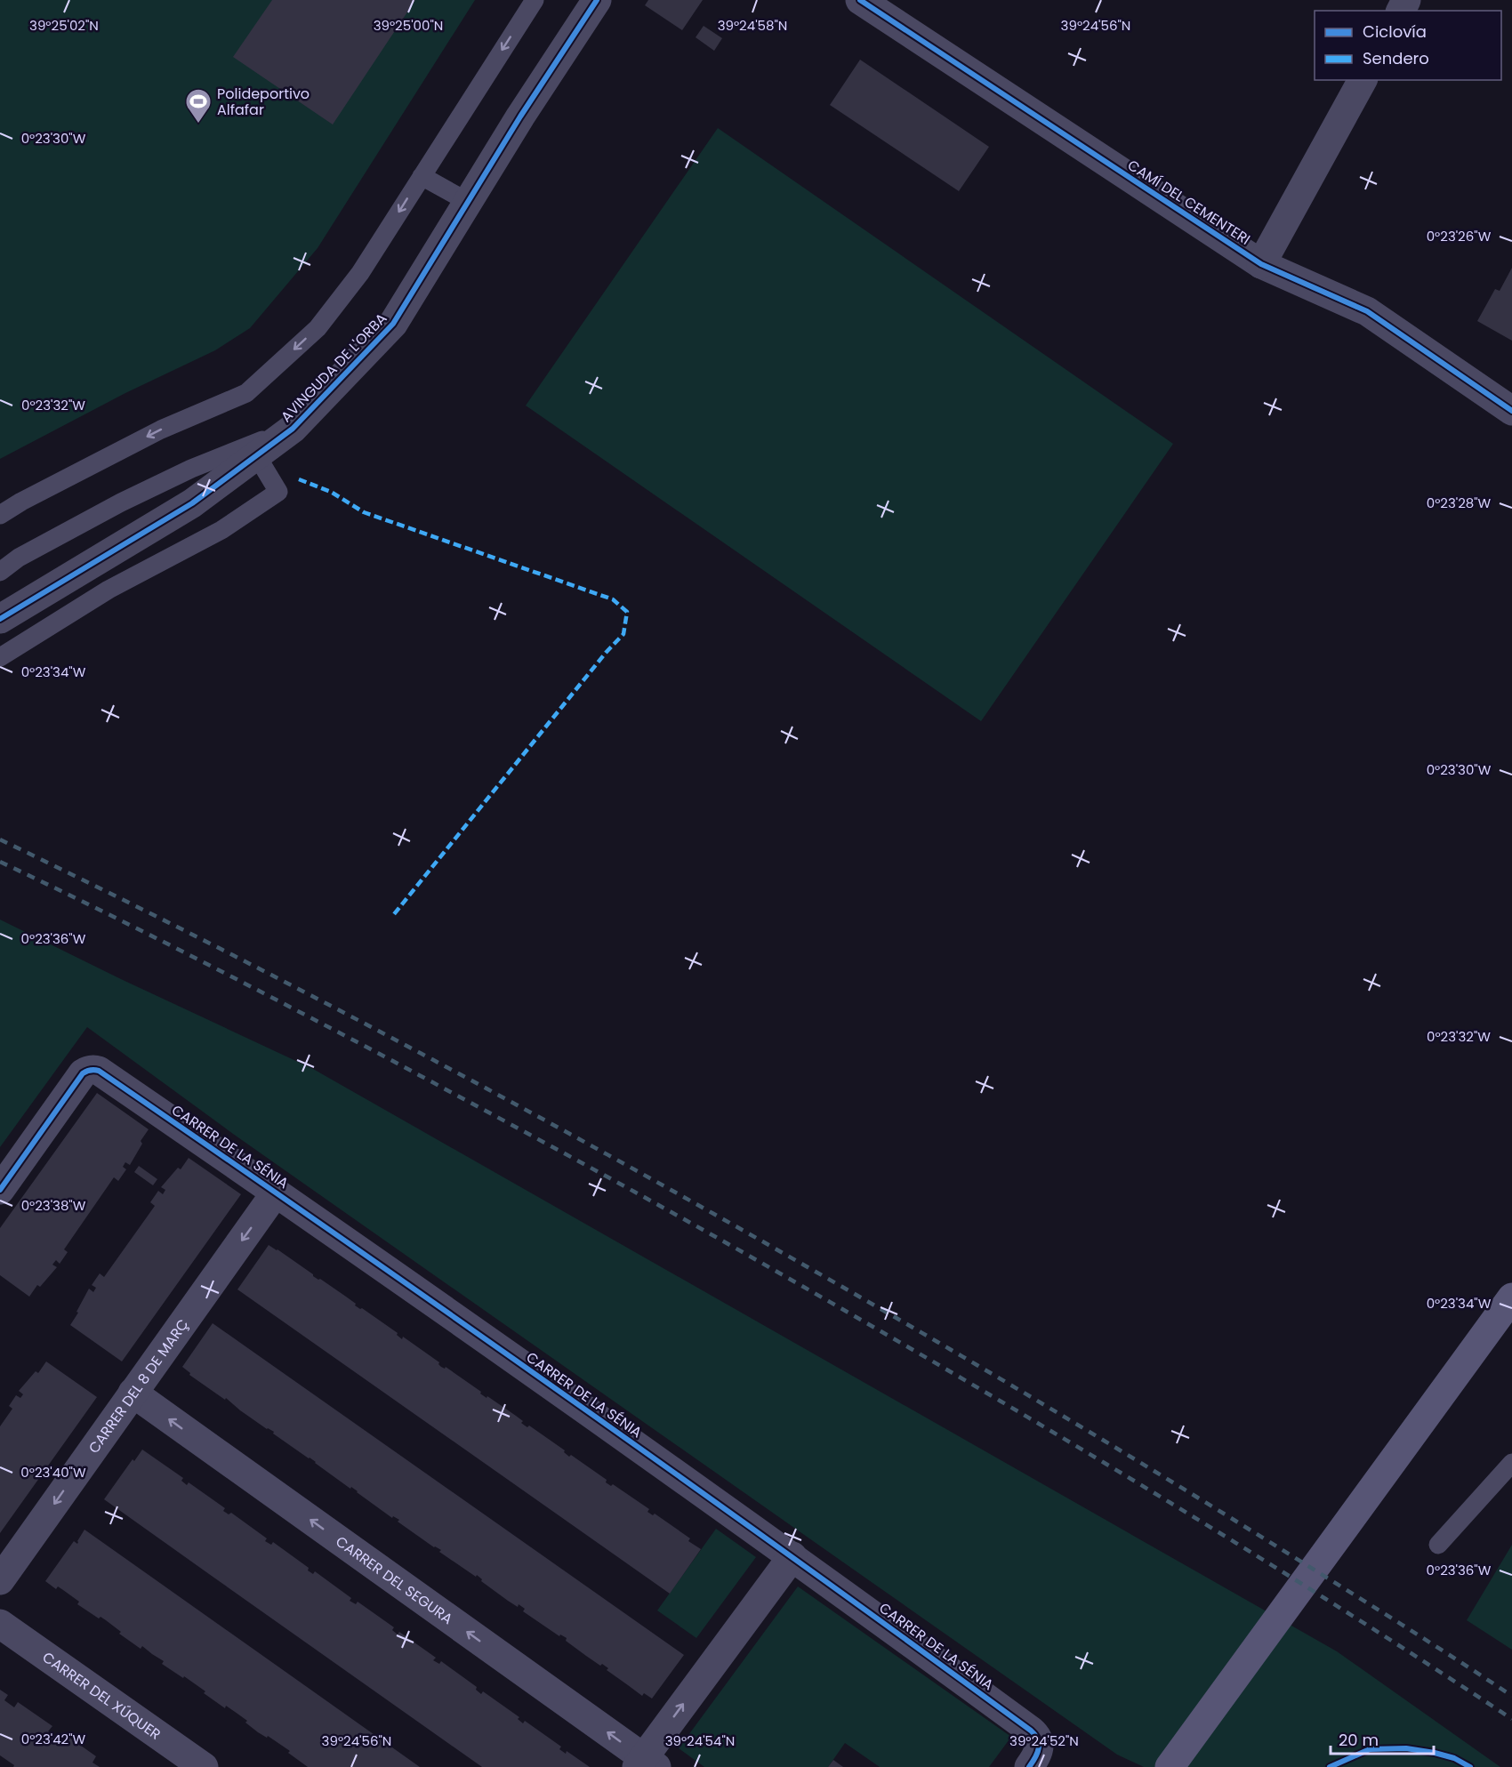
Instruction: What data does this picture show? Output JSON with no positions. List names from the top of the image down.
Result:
{
  "streets": {
    "street": [
      "CAMÍ DEL CEMENTERI",
      "AVINGUDA DE L'ORBA",
      "CARRER DE LA SÉNIA",
      "CARRER DEL 8 DE MARÇ",
      "CARRER DEL SEGURA",
      "CARRER DEL XÚQUER"
    ]
  },
  "crossings": [
    ["CARRER DE LA SÉNIA", "CARRER DEL 8 DE MARÇ"],
    ["CARRER DEL 8 DE MARÇ", "CARRER DEL SEGURA"]
  ],
  "one_way": ["CARRER DEL 8 DE MARÇ", "CARRER DEL SEGURA"],
  "places": {
    "sports": ["Polideportivo Alfafar"]
  },
  "legend": ["Ciclovía", "Sendero"],
  "scale_bar": "20 m",
  "coordinates": [
    "39°25'02\"N",
    "39°25'00\"N",
    "39°24'58\"N",
    "39°24'56\"N",
    "0°23'30\"W",
    "0°23'26\"W",
    "0°23'32\"W",
    "0°23'28\"W",
    "0°23'34\"W",
    "0°23'36\"W",
    "0°23'38\"W",
    "0°23'40\"W",
    "0°23'42\"W",
    "39°24'54\"N",
    "39°24'52\"N"
  ]
}
